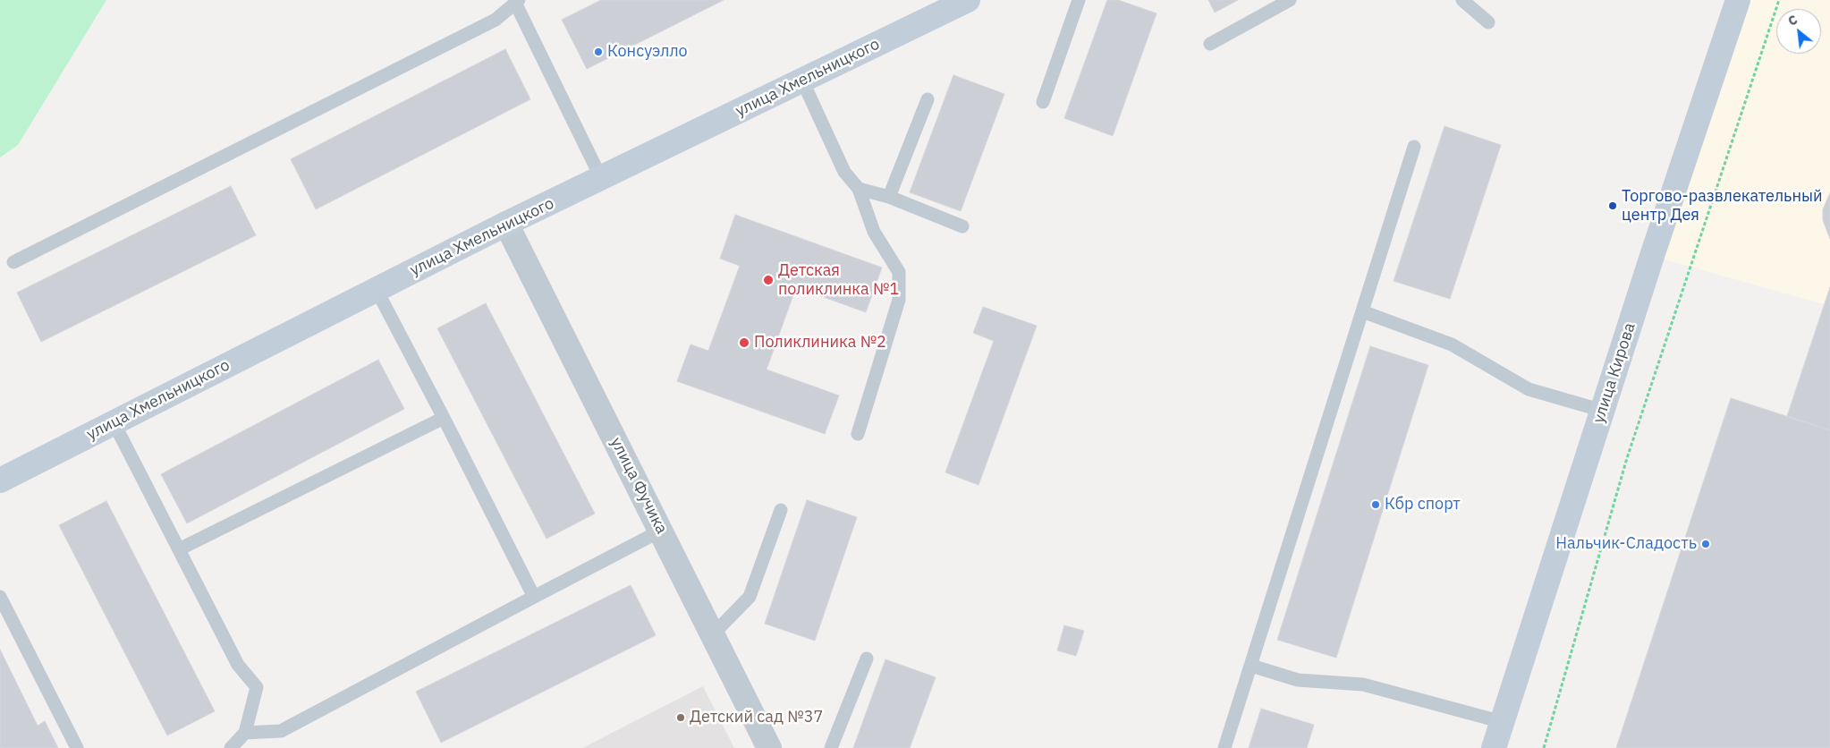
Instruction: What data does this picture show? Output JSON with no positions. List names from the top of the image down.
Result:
{
  "streets": {
    "street": ["улица Хмельницкого", "улица Кирова", "улица Фучика"]
  },
  "crossings": [
    ["улица Хмельницкого", "улица Фучика"]
  ],
  "places": [
    "Консуэлло",
    "Торгово-развлекательный центр Дея",
    "Детская поликлинка №1",
    "Поликлиника №2",
    "Кбр спорт",
    "Нальчик-Сладость",
    "Детский сад №37"
  ],
  "north": "top left"
}
